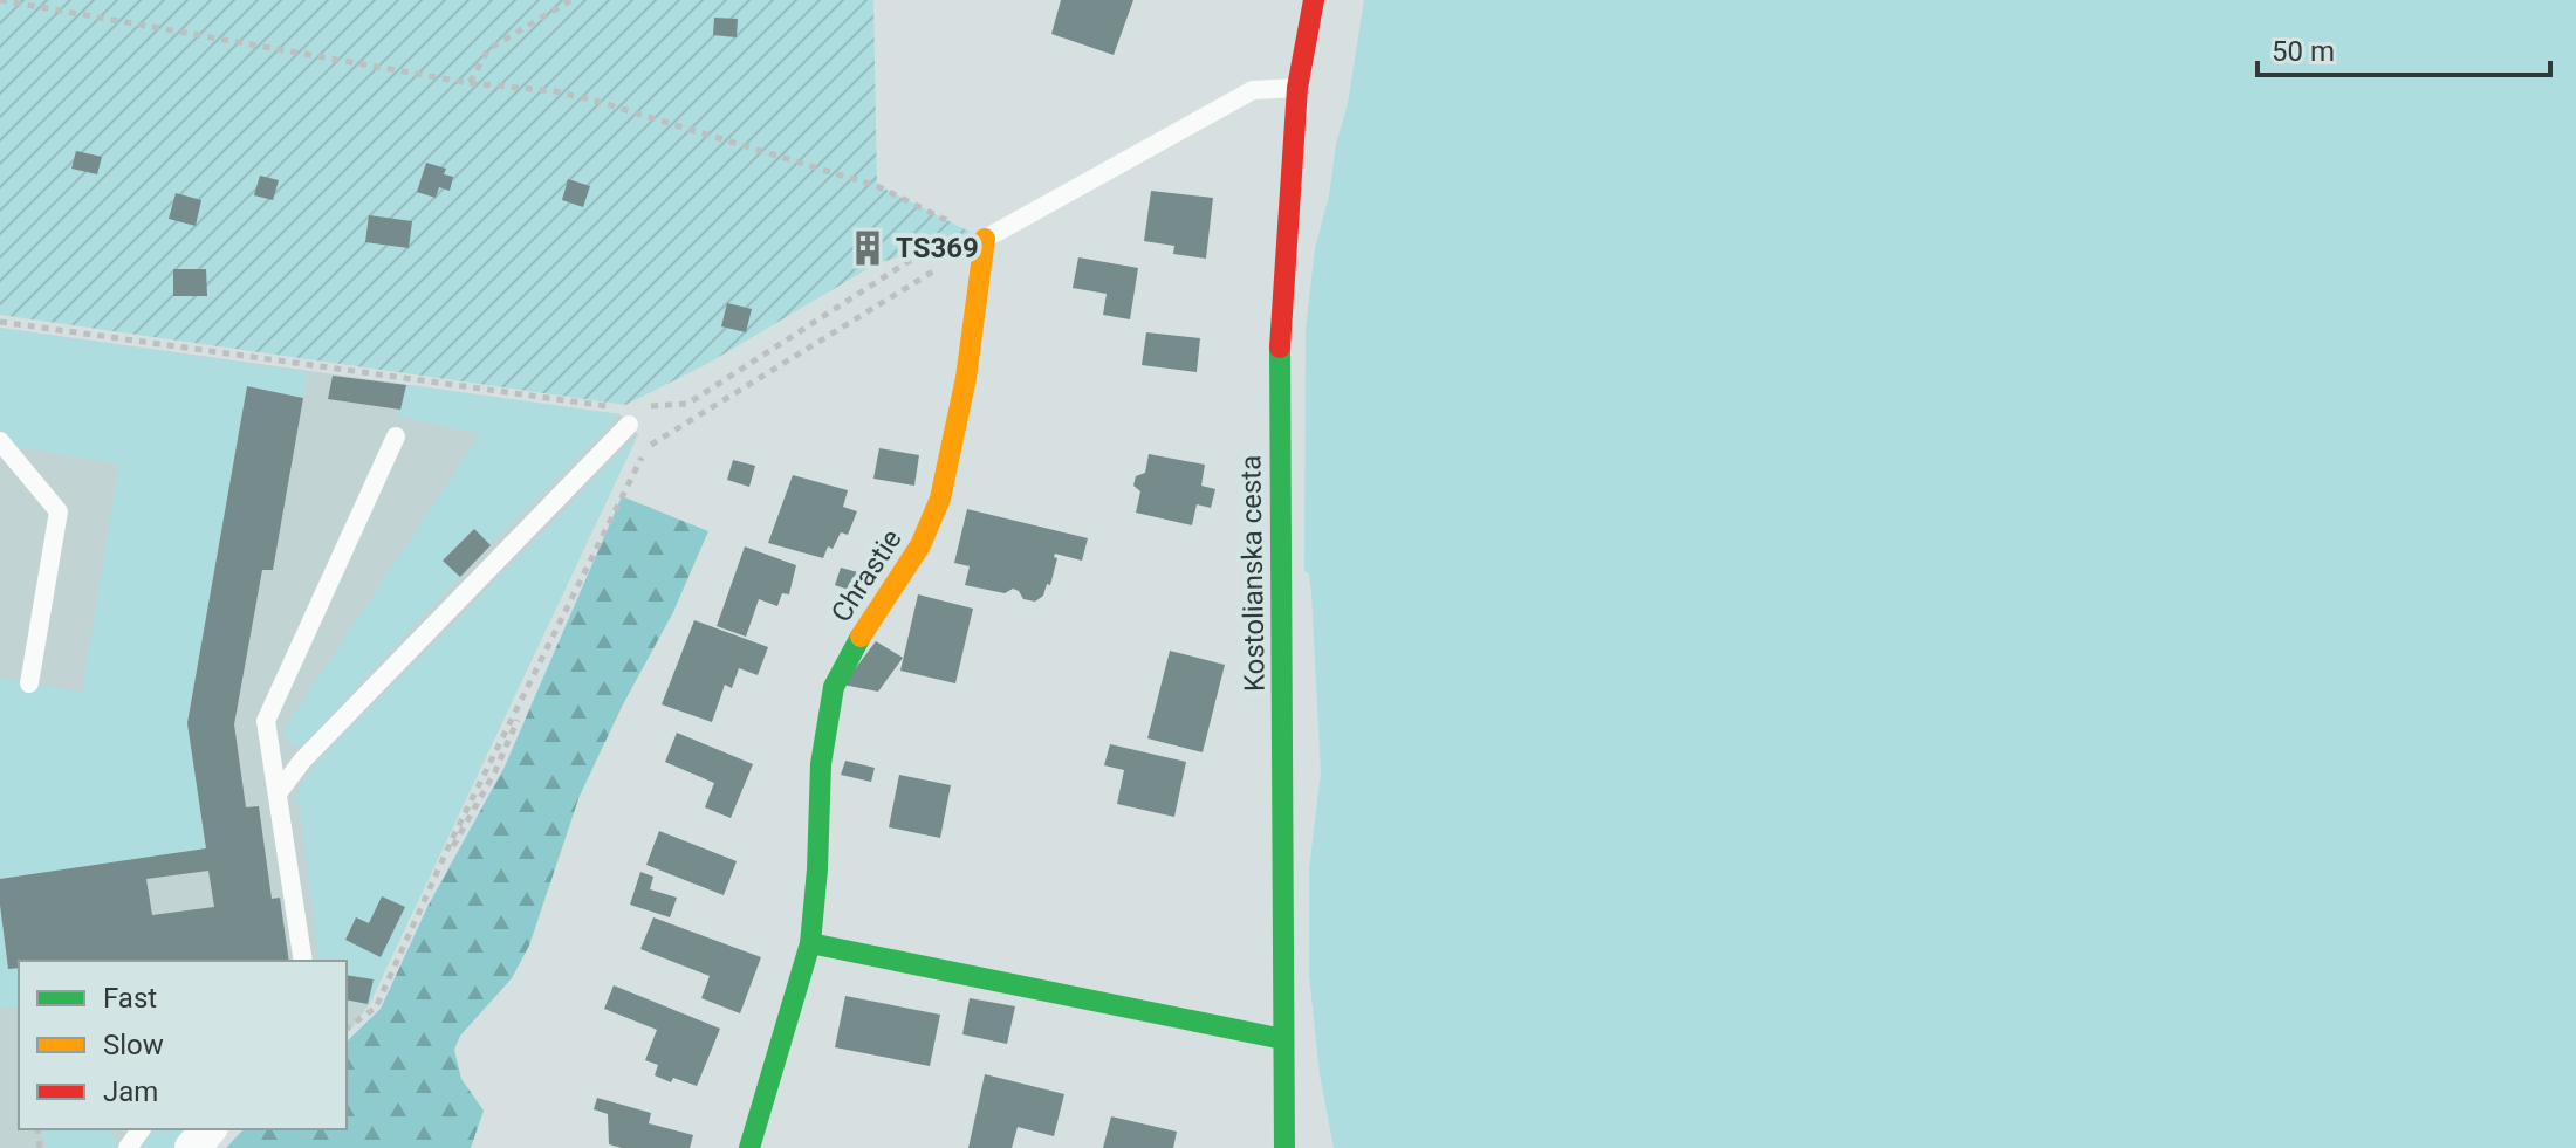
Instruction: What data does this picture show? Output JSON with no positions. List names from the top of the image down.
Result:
{
  "streets": {
    "street": ["Kostolianska cesta", "Chrastie"]
  },
  "places": {
    "building": ["TS369"]
  },
  "legend": ["Fast", "Slow", "Jam"],
  "scale_bar": "50 m"
}
